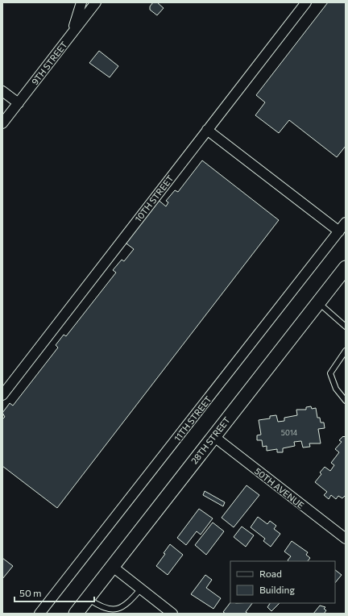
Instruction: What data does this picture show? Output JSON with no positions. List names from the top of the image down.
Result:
{
  "streets": {
    "main road": ["28TH STREET"],
    "street": [
      "9TH STREET",
      "10TH STREET",
      "11TH STREET",
      "50TH AVENUE"
    ]
  },
  "crossings": [
    ["28TH STREET", "50TH AVENUE"]
  ],
  "house_numbers": ["5014"],
  "legend": ["Road", "Building"],
  "scale_bar": "50 m"
}
